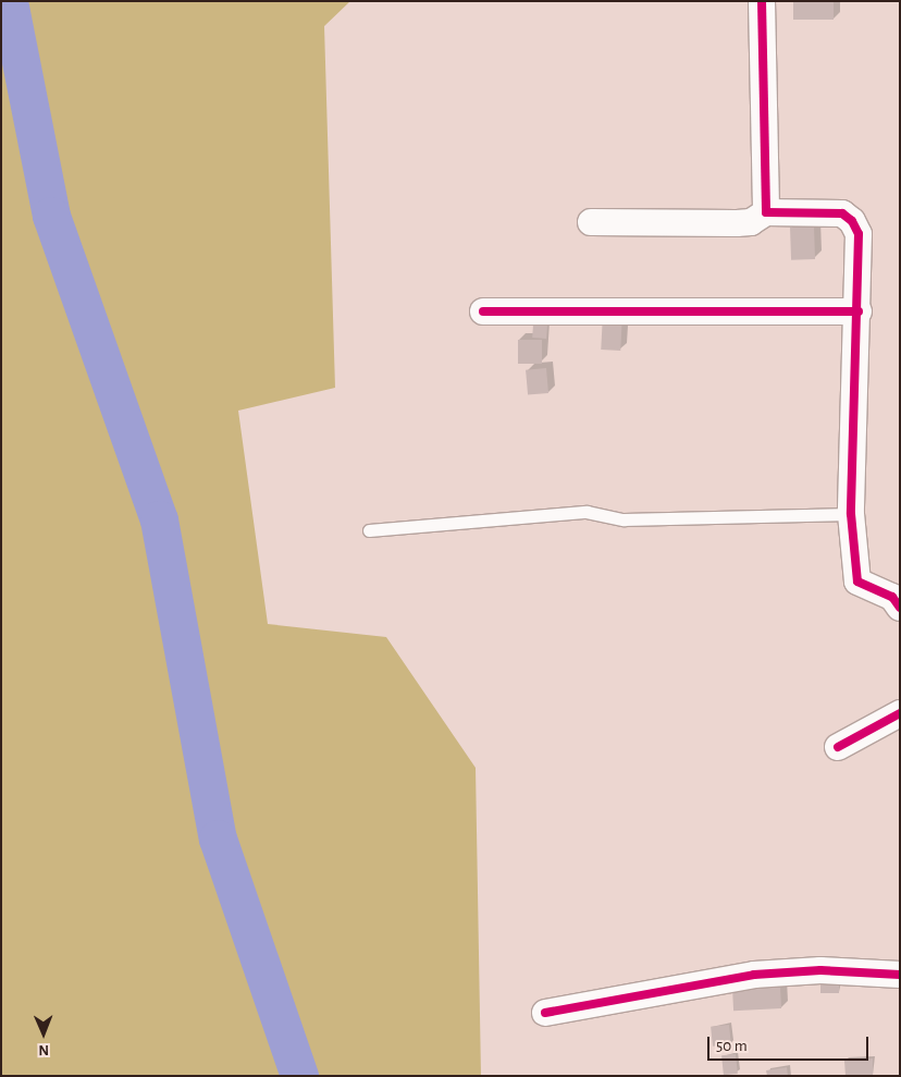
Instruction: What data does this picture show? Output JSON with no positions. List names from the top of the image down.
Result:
{
  "scale_bar": "50 m",
  "north": "bottom"
}
